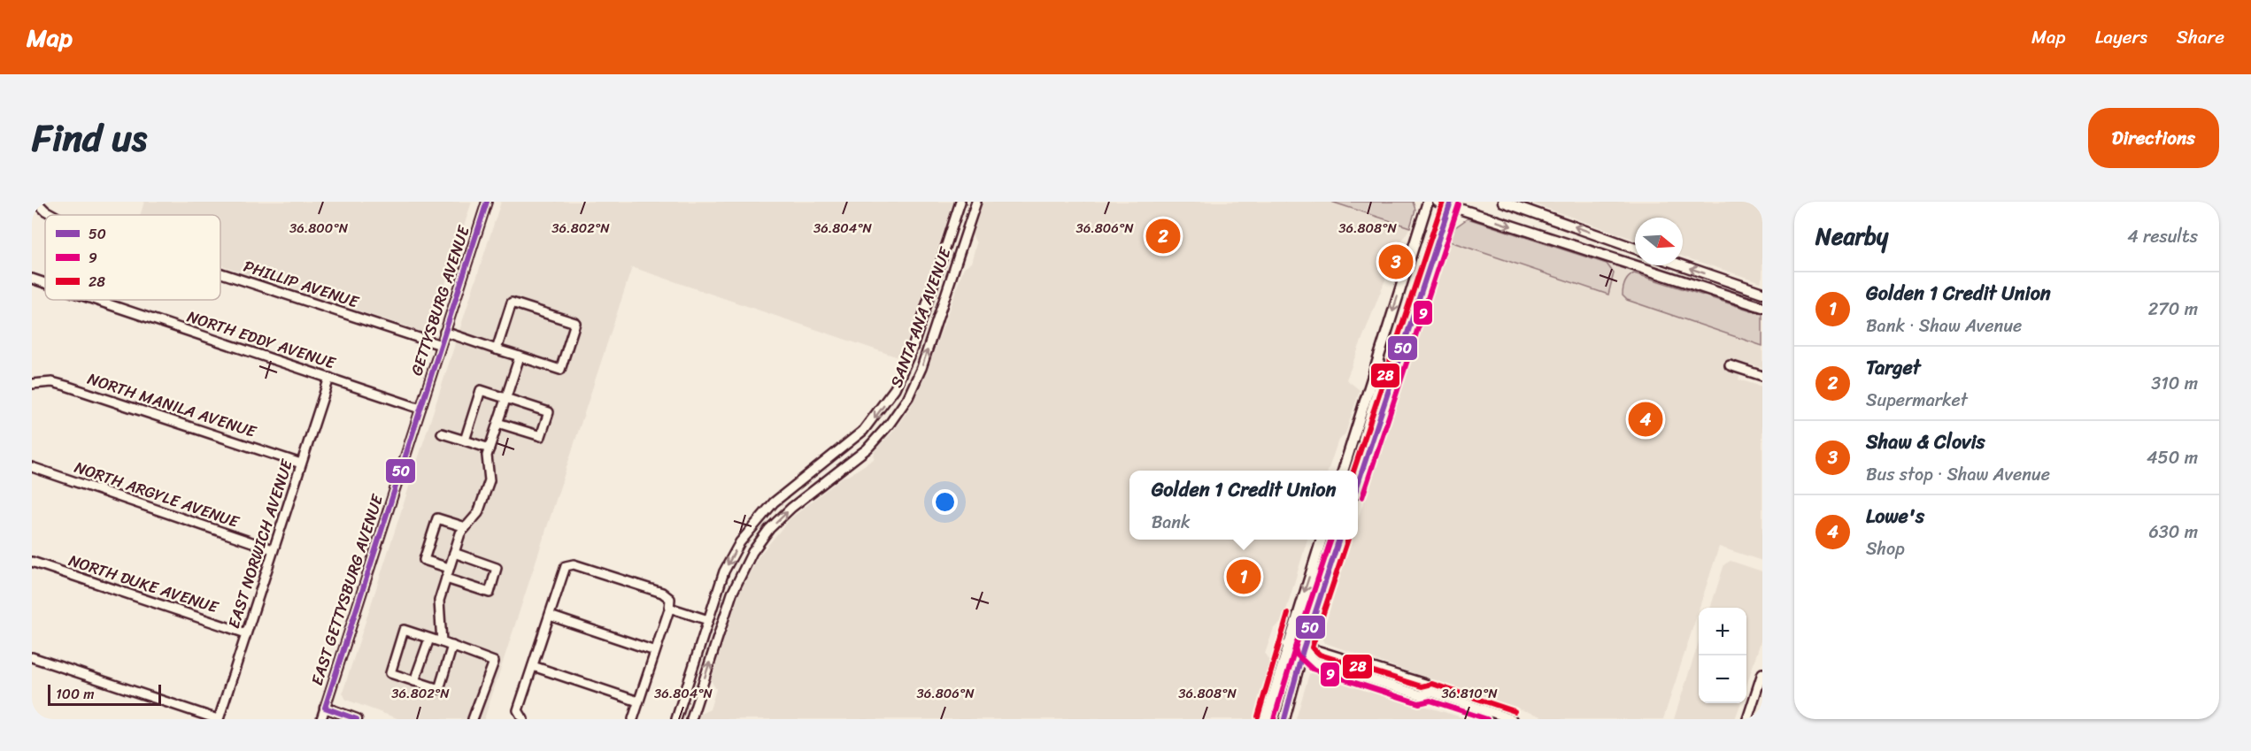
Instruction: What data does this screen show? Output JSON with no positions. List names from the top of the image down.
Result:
{
  "streets": {
    "street": [
      "PHILLIP AVENUE",
      "GETTYSBURG AVENUE",
      "SANTA ANA AVENUE",
      "NORTH EDDY AVENUE",
      "NORTH MANILA AVENUE",
      "NORTH ARGYLE AVENUE",
      "EAST NORWICH AVENUE",
      "NORTH DUKE AVENUE",
      "EAST GETTYSBURG AVENUE"
    ]
  },
  "crossings": [
    ["PHILLIP AVENUE", "GETTYSBURG AVENUE"],
    ["GETTYSBURG AVENUE", "NORTH EDDY AVENUE"],
    ["GETTYSBURG AVENUE", "EAST GETTYSBURG AVENUE"],
    ["NORTH EDDY AVENUE", "EAST NORWICH AVENUE"],
    ["NORTH EDDY AVENUE", "EAST GETTYSBURG AVENUE"],
    ["NORTH MANILA AVENUE", "EAST NORWICH AVENUE"],
    ["NORTH ARGYLE AVENUE", "EAST NORWICH AVENUE"],
    ["EAST NORWICH AVENUE", "NORTH DUKE AVENUE"]
  ],
  "lines": ["transit line 50", "transit line 28", "transit line 9"],
  "legend": ["50", "9", "28"],
  "scale_bar": "100 m",
  "north": "right",
  "page": {
    "header": "Map",
    "nav": ["Map", "Layers", "Share"],
    "title": "Find us",
    "buttons": "Directions",
    "heading": ["Nearby", "4 results"],
    "pins": [
      "2",
      "3",
      "4",
      "1"
    ],
    "list": [
      {
        "mark": "1",
        "name": "Golden 1 Credit Union",
        "note": "Bank · Shaw Avenue",
        "value": "270 m"
      },
      {
        "mark": "2",
        "name": "Target",
        "note": "Supermarket",
        "value": "310 m"
      },
      {
        "mark": "3",
        "name": "Shaw & Clovis",
        "note": "Bus stop · Shaw Avenue",
        "value": "450 m"
      },
      {
        "mark": "4",
        "name": "Lowe's",
        "note": "Shop",
        "value": "630 m"
      }
    ],
    "popup": ["Golden 1 Credit Union", "Bank"],
    "map_buttons": ["+", "−"],
    "scale": "100 m"
  },
  "coordinates": [
    "36.800°N",
    "36.802°N",
    "36.804°N",
    "36.806°N",
    "36.808°N",
    "36.810°N"
  ]
}
